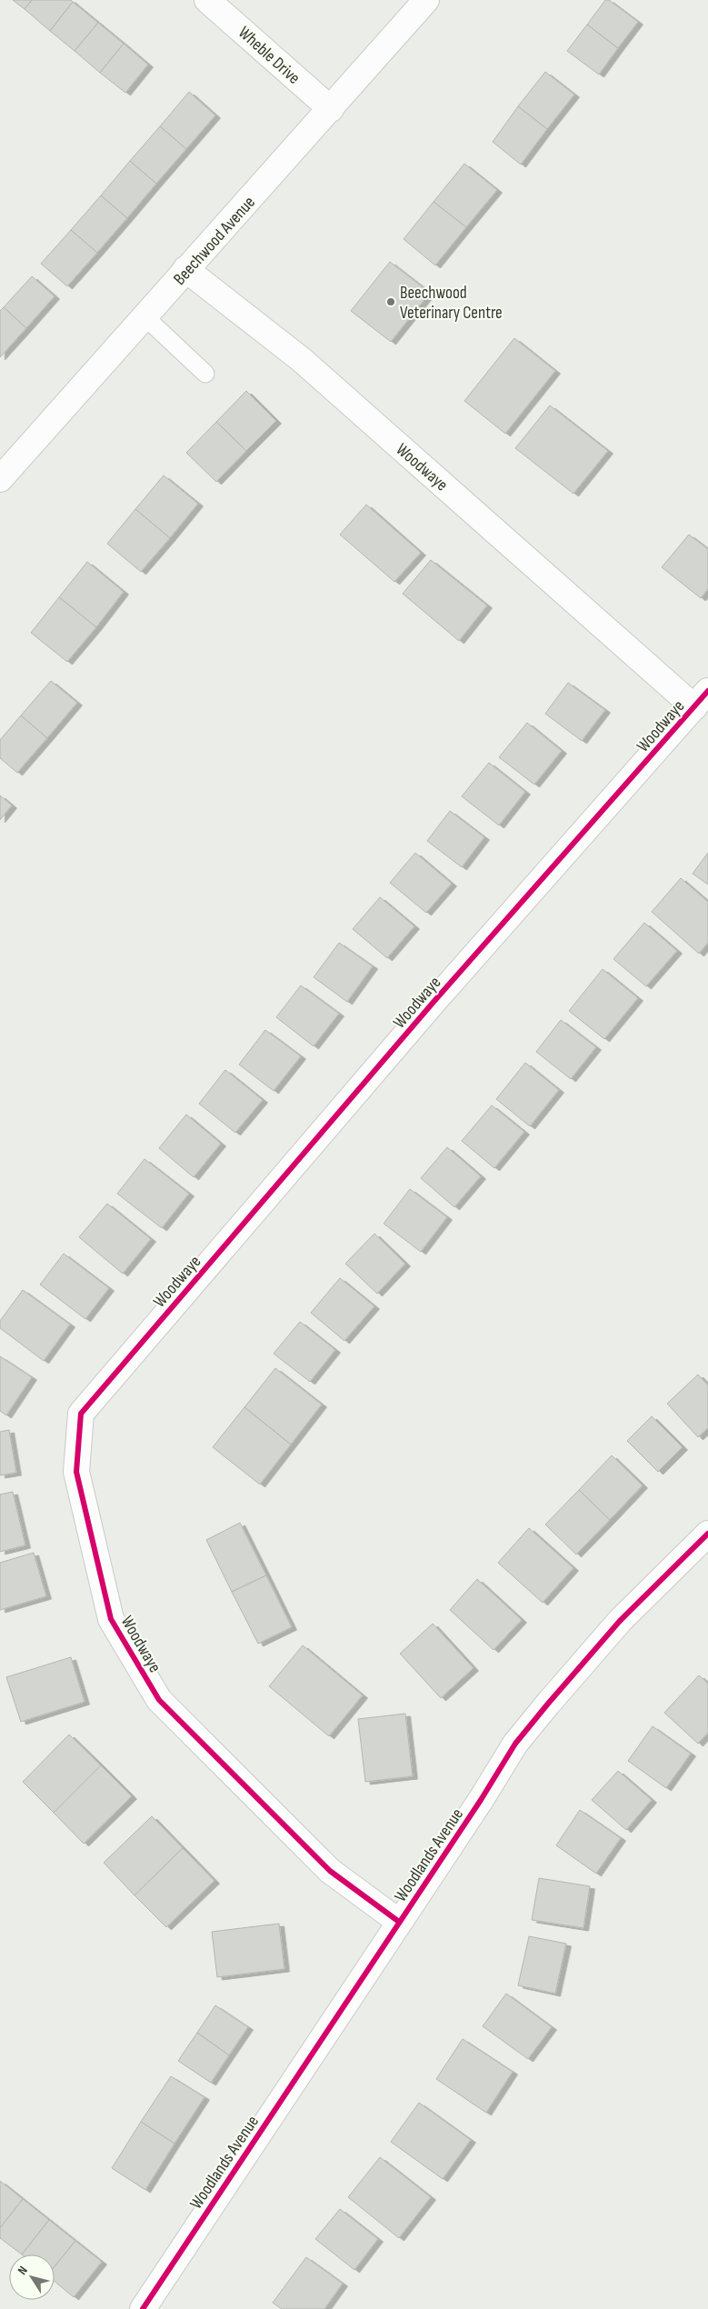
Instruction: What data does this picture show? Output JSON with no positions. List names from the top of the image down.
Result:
{
  "streets": {
    "street": [
      "Wheble Drive",
      "Beechwood Avenue",
      "Woodwaye",
      "Woodlands Avenue"
    ]
  },
  "crossings": [
    ["Wheble Drive", "Beechwood Avenue"],
    ["Beechwood Avenue", "Woodwaye"],
    ["Woodwaye", "Woodlands Avenue"]
  ],
  "places": ["Beechwood Veterinary Centre"],
  "north": "top left"
}
